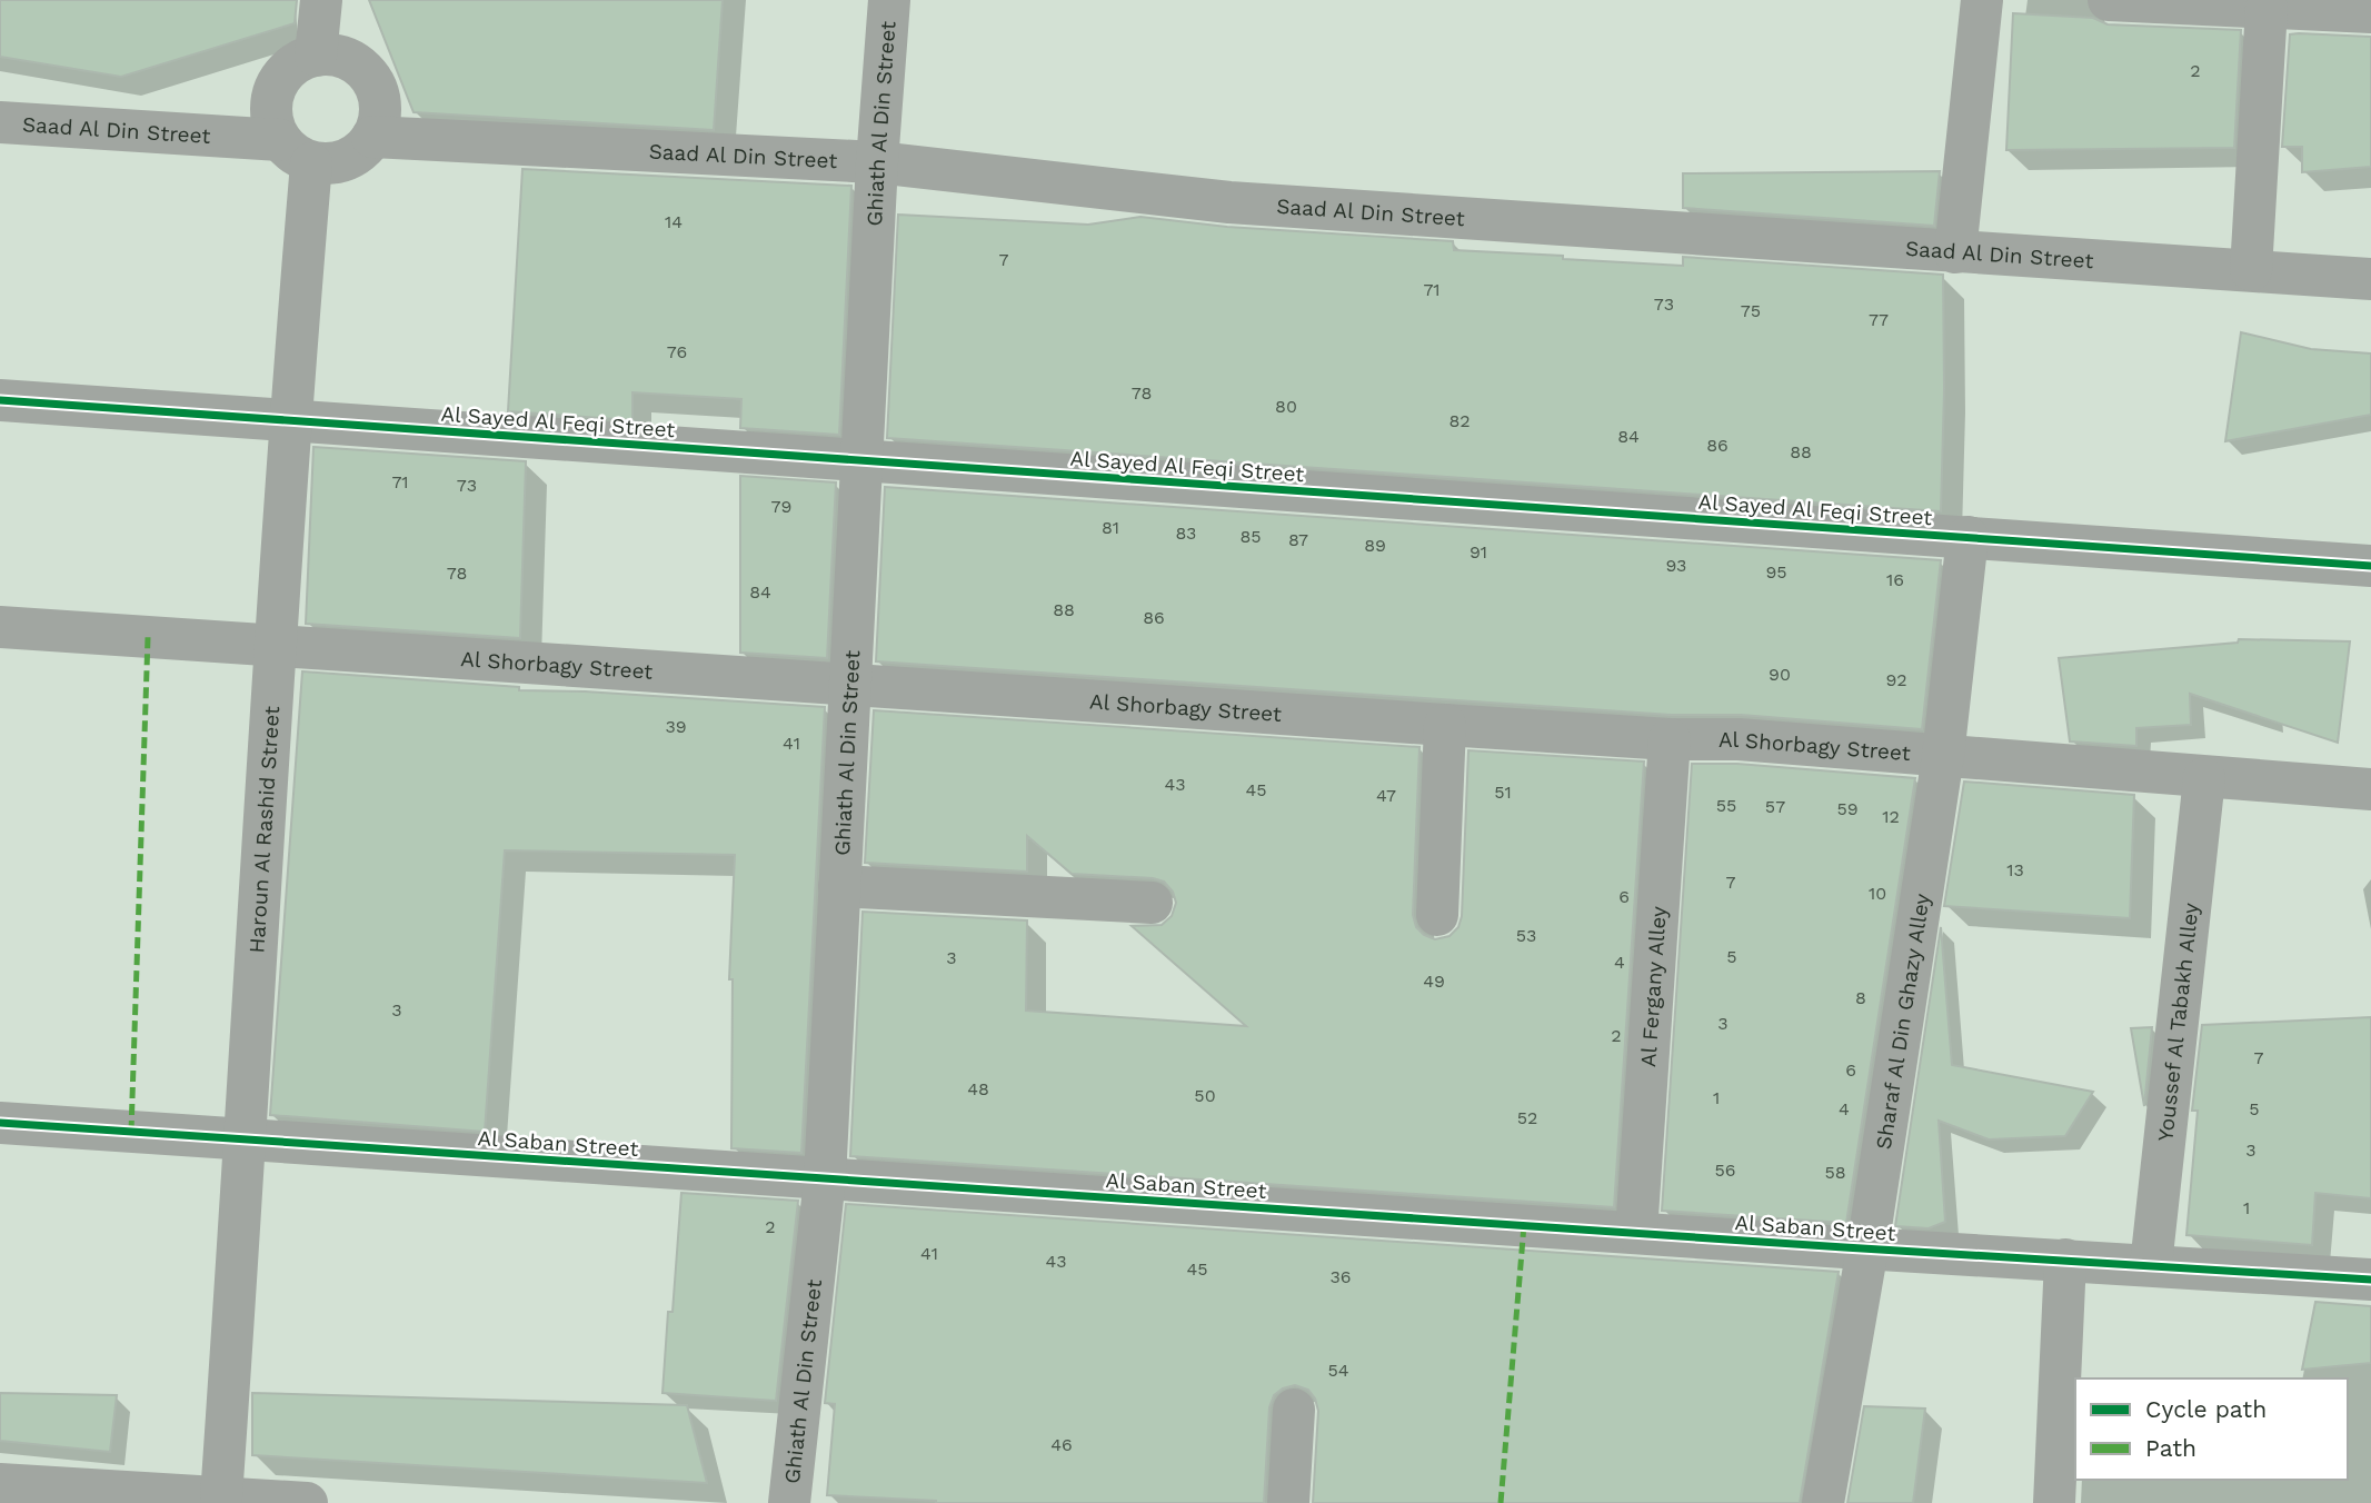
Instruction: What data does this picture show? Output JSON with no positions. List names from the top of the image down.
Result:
{
  "streets": {
    "street": [
      "Ghiath Al Din Street",
      "Saad Al Din Street",
      "Al Sayed Al Feqi Street",
      "Al Shorbagy Street",
      "Haroun Al Rashid Street",
      "Al Fergany Alley",
      "Sharaf Al Din Ghazy Alley",
      "Youssef Al Tabakh Alley",
      "Al Saban Street"
    ]
  },
  "crossings": [
    ["Ghiath Al Din Street", "Saad Al Din Street"],
    ["Ghiath Al Din Street", "Al Sayed Al Feqi Street"],
    ["Ghiath Al Din Street", "Al Shorbagy Street"],
    ["Ghiath Al Din Street", "Al Saban Street"],
    ["Saad Al Din Street", "Haroun Al Rashid Street"],
    ["Al Sayed Al Feqi Street", "Haroun Al Rashid Street"],
    ["Al Sayed Al Feqi Street", "Sharaf Al Din Ghazy Alley"],
    ["Al Shorbagy Street", "Haroun Al Rashid Street"],
    ["Al Shorbagy Street", "Al Fergany Alley"],
    ["Al Shorbagy Street", "Sharaf Al Din Ghazy Alley"],
    ["Al Shorbagy Street", "Youssef Al Tabakh Alley"],
    ["Haroun Al Rashid Street", "Al Saban Street"],
    ["Al Fergany Alley", "Al Saban Street"],
    ["Sharaf Al Din Ghazy Alley", "Al Saban Street"],
    ["Youssef Al Tabakh Alley", "Al Saban Street"]
  ],
  "house_numbers": [
    "2",
    "14",
    "7",
    "71",
    "73",
    "75",
    "77",
    "76",
    "78",
    "80",
    "82",
    "84",
    "86",
    "88",
    "71",
    "73",
    "79",
    "81",
    "83",
    "85",
    "87",
    "89",
    "91",
    "93",
    "95",
    "78",
    "16",
    "84",
    "88",
    "86",
    "90",
    "92",
    "39",
    "41",
    "43",
    "45",
    "51",
    "47",
    "55",
    "57",
    "59",
    "12",
    "13",
    "7",
    "10",
    "6",
    "53",
    "5",
    "3",
    "4",
    "49",
    "8",
    "3",
    "3",
    "2",
    "7",
    "6",
    "48",
    "50",
    "1",
    "4",
    "5",
    "52",
    "3",
    "56",
    "58",
    "1",
    "2",
    "41",
    "43",
    "45",
    "36",
    "54",
    "46"
  ],
  "legend": ["Cycle path", "Path"]
}
